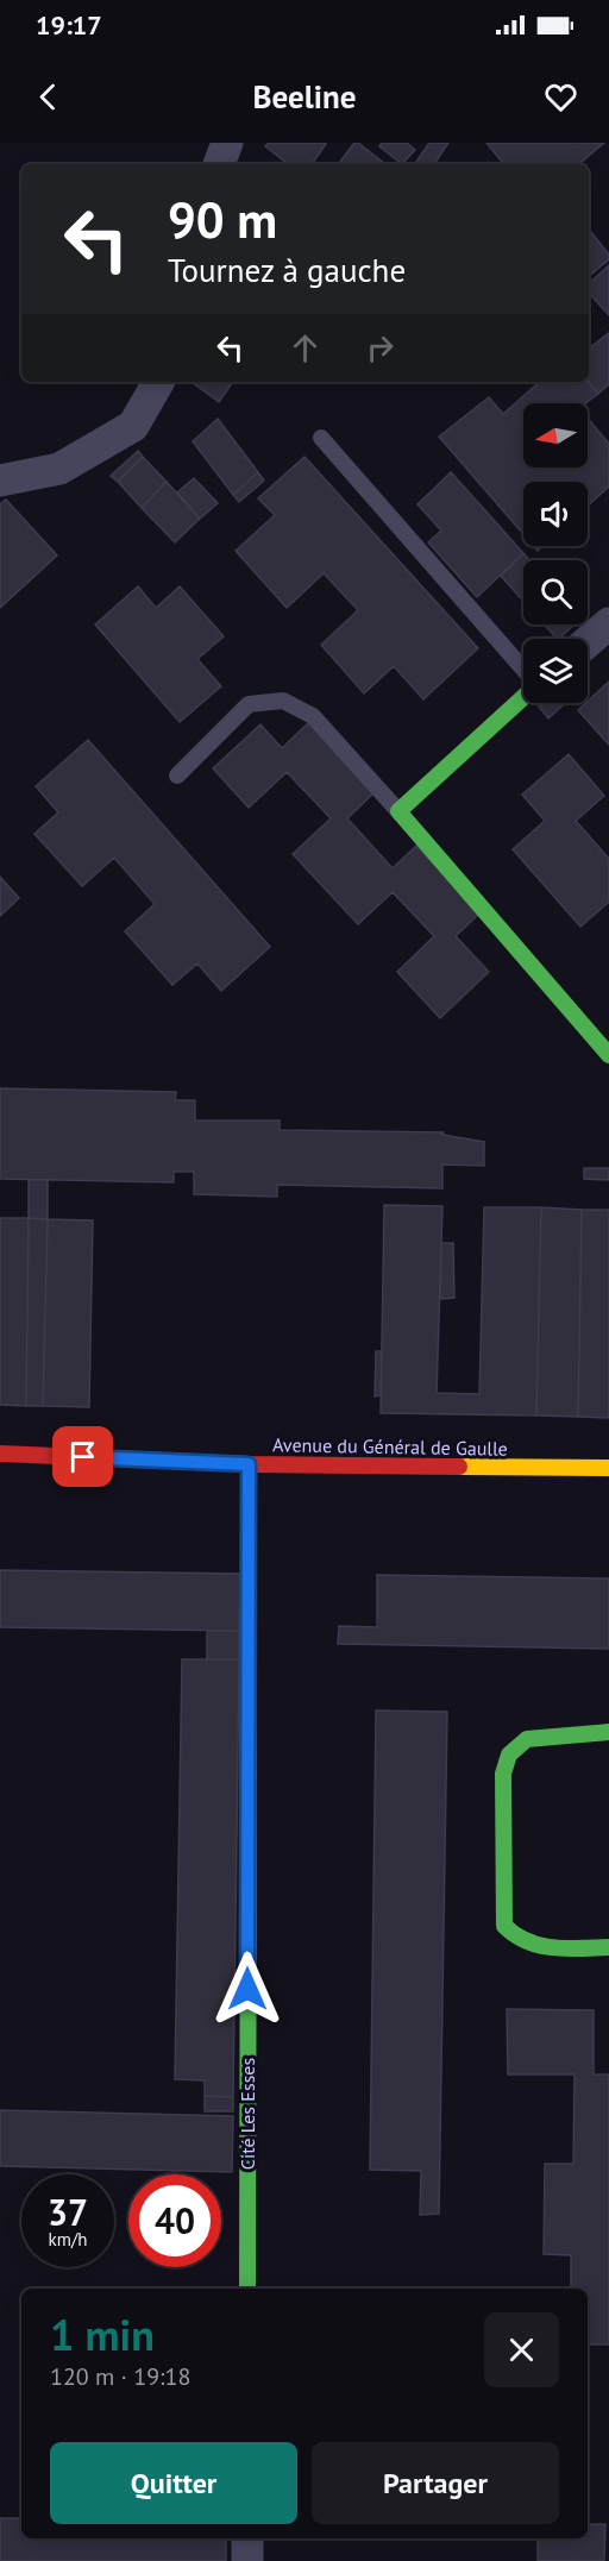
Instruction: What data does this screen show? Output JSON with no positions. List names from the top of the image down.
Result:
{
  "streets": {
    "street": ["Avenue du Général de Gaulle", "Cité Les Esses"]
  },
  "crossings": [
    ["Avenue du Général de Gaulle", "Cité Les Esses"]
  ],
  "north": "left",
  "page": {
    "status": "19:17",
    "header": "Beeline",
    "turn": ["90 m", "Tournez à gauche"],
    "speed": "37 km/h",
    "limit": "40",
    "heading": ["1 min", "120 m · 19:18"],
    "buttons": ["Quitter", "Partager"]
  }
}
